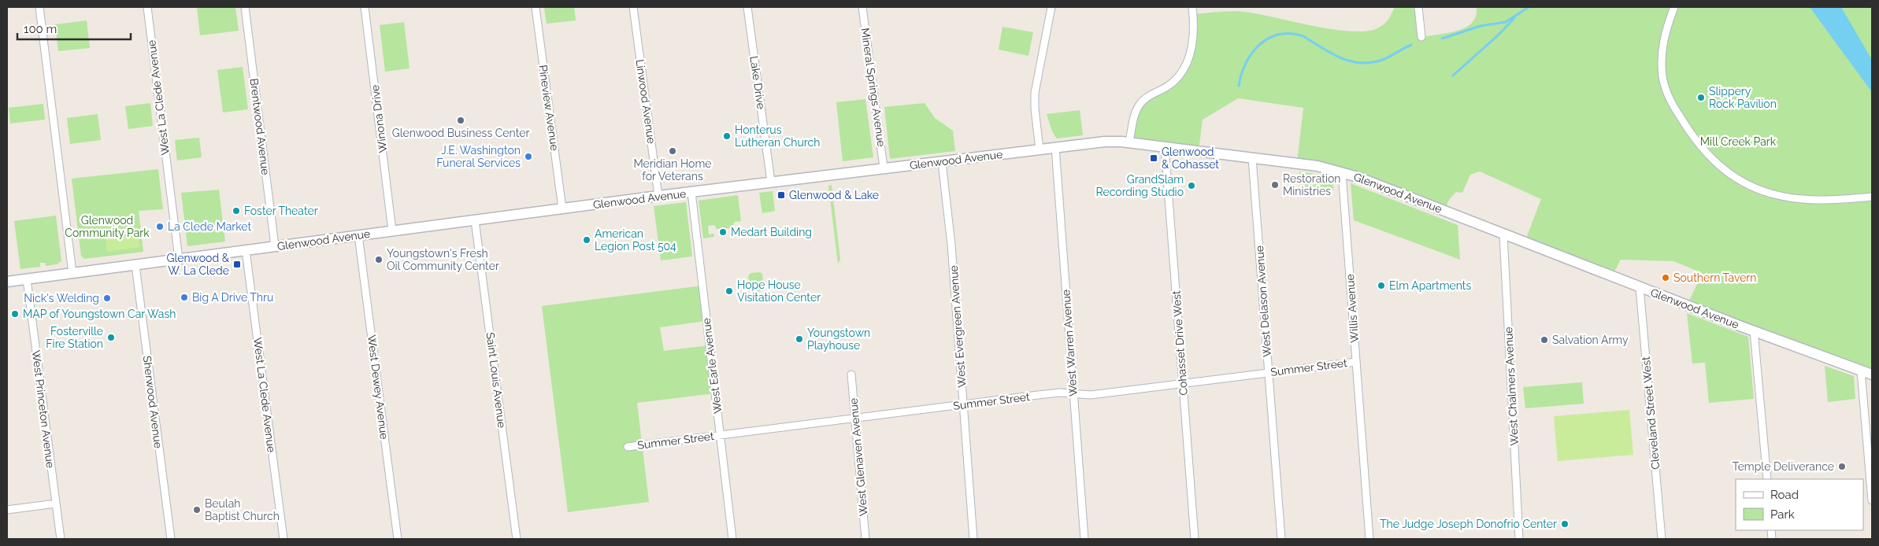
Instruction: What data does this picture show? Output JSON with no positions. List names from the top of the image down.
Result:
{
  "streets": {
    "main road": ["Glenwood Avenue"],
    "street": [
      "Lake Drive",
      "Mineral Springs Avenue",
      "West La Clede Avenue",
      "Linwood Avenue",
      "Pineview Avenue",
      "Winona Drive",
      "Brentwood Avenue",
      "West Delason Avenue",
      "Willis Avenue",
      "West Evergreen Avenue",
      "West Warren Avenue",
      "Cohasset Drive West",
      "West Earle Avenue",
      "Summer Street",
      "Saint Louis Avenue",
      "West Chalmers Avenue",
      "West Dewey Avenue",
      "Sherwood Avenue",
      "West Princeton Avenue",
      "Cleveland Street West",
      "West Glenaven Avenue"
    ]
  },
  "crossings": [
    ["Lake Drive", "Glenwood Avenue"],
    ["Mineral Springs Avenue", "Glenwood Avenue"],
    ["West La Clede Avenue", "Glenwood Avenue"],
    ["Linwood Avenue", "Glenwood Avenue"],
    ["Pineview Avenue", "Glenwood Avenue"],
    ["Winona Drive", "Glenwood Avenue"],
    ["Brentwood Avenue", "Glenwood Avenue"],
    ["Glenwood Avenue", "West Delason Avenue"],
    ["Glenwood Avenue", "Willis Avenue"],
    ["Glenwood Avenue", "West Evergreen Avenue"],
    ["Glenwood Avenue", "West Warren Avenue"],
    ["Glenwood Avenue", "Cohasset Drive West"],
    ["Glenwood Avenue", "West Earle Avenue"],
    ["Glenwood Avenue", "Saint Louis Avenue"],
    ["Glenwood Avenue", "West Chalmers Avenue"],
    ["Glenwood Avenue", "West Dewey Avenue"],
    ["Glenwood Avenue", "Sherwood Avenue"],
    ["Glenwood Avenue", "West Princeton Avenue"],
    ["Glenwood Avenue", "Cleveland Street West"],
    ["West Delason Avenue", "Summer Street"],
    ["Willis Avenue", "Summer Street"],
    ["West Evergreen Avenue", "Summer Street"],
    ["West Warren Avenue", "Summer Street"],
    ["Cohasset Drive West", "Summer Street"],
    ["West Earle Avenue", "Summer Street"],
    ["Summer Street", "West Glenaven Avenue"]
  ],
  "parks": ["Mill Creek Park", "Glenwood Community Park"],
  "places": {
    "other": [
      "Slippery Rock Pavilion",
      "Glenwood Business Center",
      "Honterus Lutheran Church",
      "Meridian Home for Veterans",
      "J.E. Washington Funeral Services",
      "Restoration Ministries",
      "GrandSlam Recording Studio",
      "Foster Theater",
      "La Clede Market",
      "Medart Building",
      "American Legion Post 504",
      "Youngstown's Fresh Oil Community Center",
      "Southern Tavern",
      "Elm Apartments",
      "Hope House Visitation Center",
      "Big A Drive Thru",
      "Nick's Welding",
      "MAP of Youngstown Car Wash",
      "Fosterville Fire Station",
      "Youngstown Playhouse",
      "Salvation Army",
      "Temple Deliverance",
      "Beulah Baptist Church",
      "The Judge Joseph Donofrio Center"
    ],
    "transit": ["Glenwood & Cohasset", "Glenwood & Lake", "Glenwood & W. La Clede"]
  },
  "legend": ["Road", "Park"],
  "scale_bar": "100 m"
}
